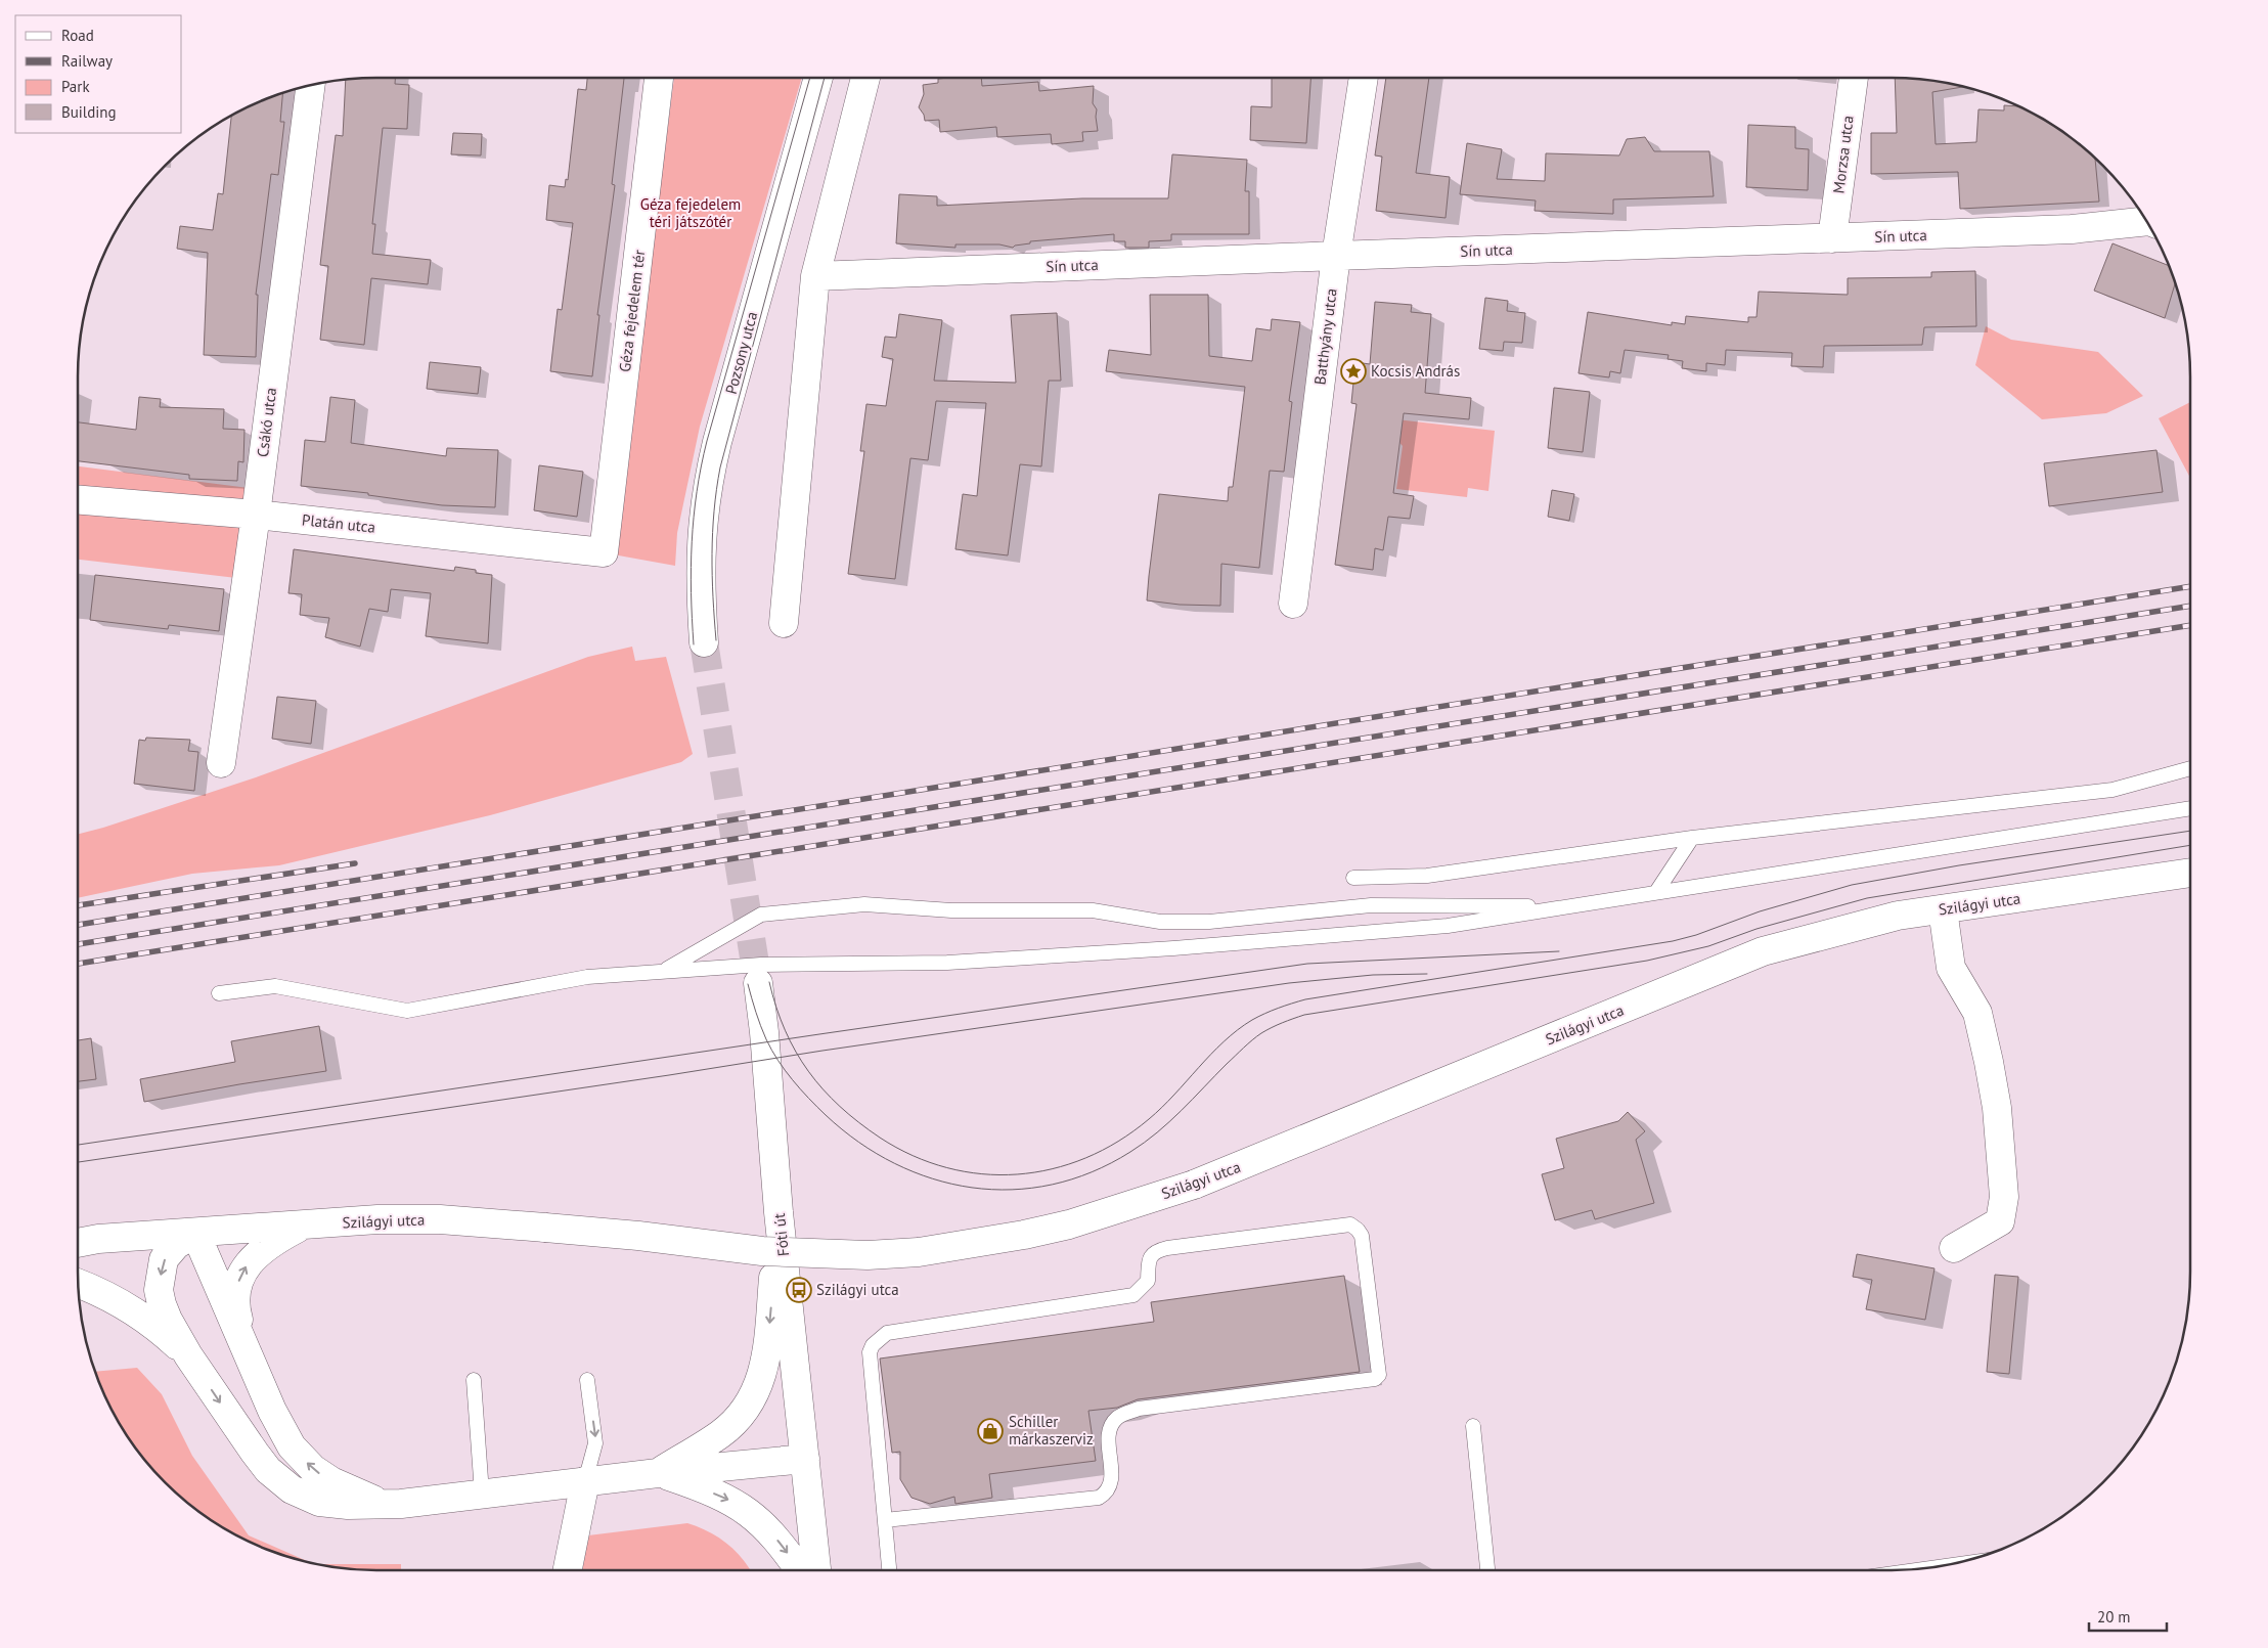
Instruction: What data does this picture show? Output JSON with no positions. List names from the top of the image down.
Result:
{
  "streets": {
    "street": [
      "Morzsa utca",
      "Sín utca",
      "Géza fejedelem tér",
      "Batthyány utca",
      "Pozsony utca",
      "Csákó utca",
      "Platán utca",
      "Szilágyi utca",
      "Fóti út"
    ]
  },
  "crossings": [
    ["Morzsa utca", "Sín utca"],
    ["Sín utca", "Batthyány utca"],
    ["Géza fejedelem tér", "Platán utca"],
    ["Csákó utca", "Platán utca"]
  ],
  "parks": ["Géza fejedelem téri játszótér"],
  "places": {
    "place": ["Kocsis András"],
    "bus stop": ["Szilágyi utca"],
    "shop": ["Schiller márkaszerviz"]
  },
  "legend": [
    "Road",
    "Railway",
    "Park",
    "Building"
  ],
  "scale_bar": "20 m"
}
